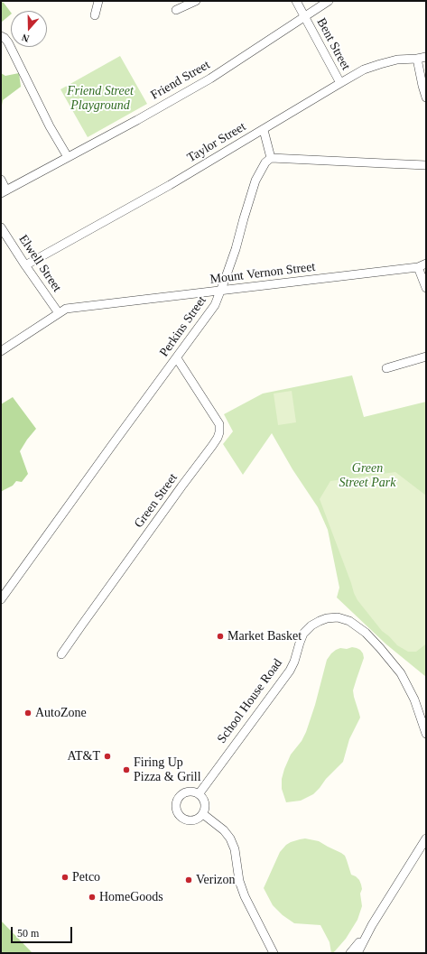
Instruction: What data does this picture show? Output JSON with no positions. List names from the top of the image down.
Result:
{
  "streets": {
    "street": [
      "Bent Street",
      "Friend Street",
      "Taylor Street",
      "Elwell Street",
      "Mount Vernon Street",
      "Perkins Street",
      "Green Street",
      "School House Road"
    ]
  },
  "crossings": [
    ["Bent Street", "Friend Street"],
    ["Bent Street", "Taylor Street"],
    ["Taylor Street", "Elwell Street"],
    ["Elwell Street", "Mount Vernon Street"],
    ["Mount Vernon Street", "Perkins Street"],
    ["Perkins Street", "Green Street"]
  ],
  "parks": ["Friend Street Playground", "Green Street Park"],
  "places": [
    "Market Basket",
    "AutoZone",
    "AT&T",
    "Firing Up Pizza & Grill",
    "Petco",
    "Verizon",
    "HomeGoods"
  ],
  "scale_bar": "50 m",
  "north": "bottom"
}
